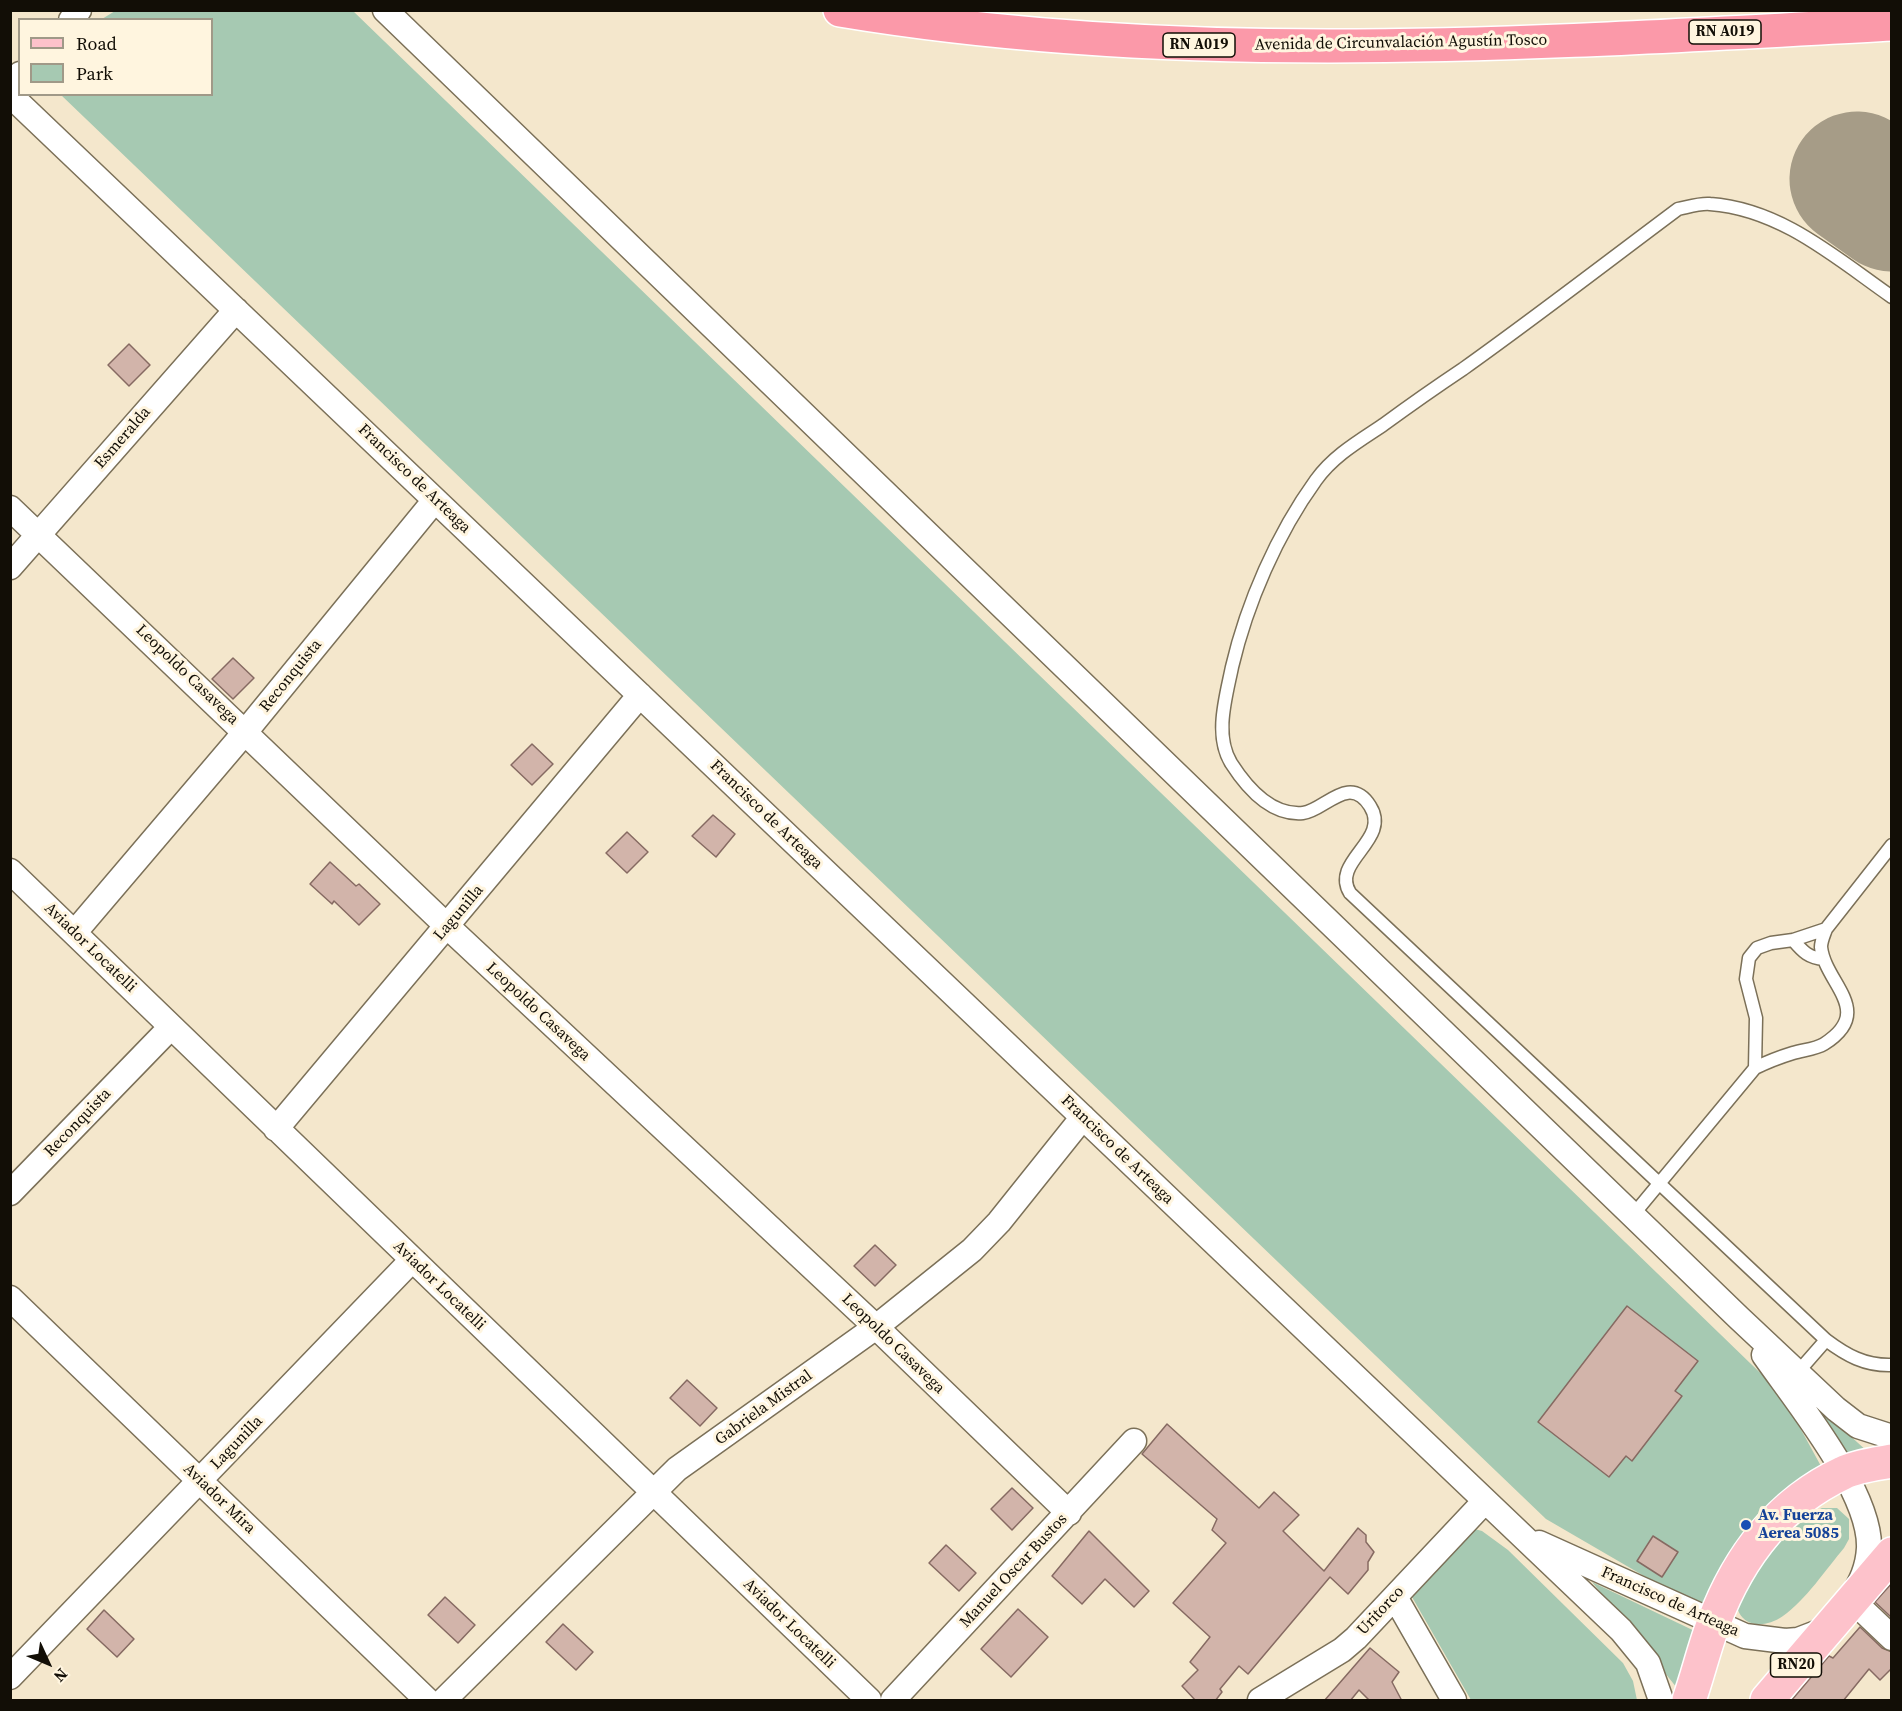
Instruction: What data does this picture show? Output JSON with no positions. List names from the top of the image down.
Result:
{
  "streets": {
    "highway": ["RN A019", "Avenida de Circunvalación Agustín Tosco"],
    "main road": ["RN20"],
    "street": [
      "Esmeralda",
      "Francisco de Arteaga",
      "Leopoldo Casavega",
      "Reconquista",
      "Lagunilla",
      "Aviador Locatelli",
      "Gabriela Mistral",
      "Aviador Mira",
      "Manuel Oscar Bustos",
      "Uritorco"
    ]
  },
  "crossings": [
    ["Esmeralda", "Francisco de Arteaga"],
    ["Esmeralda", "Leopoldo Casavega"],
    ["Francisco de Arteaga", "Reconquista"],
    ["Francisco de Arteaga", "Lagunilla"],
    ["Francisco de Arteaga", "Gabriela Mistral"],
    ["Francisco de Arteaga", "Uritorco"],
    ["Francisco de Arteaga", "RN20"],
    ["Leopoldo Casavega", "Reconquista"],
    ["Leopoldo Casavega", "Lagunilla"],
    ["Leopoldo Casavega", "Gabriela Mistral"],
    ["Leopoldo Casavega", "Manuel Oscar Bustos"],
    ["Reconquista", "Aviador Locatelli"],
    ["Lagunilla", "Aviador Locatelli"],
    ["Lagunilla", "Aviador Mira"],
    ["Aviador Locatelli", "Gabriela Mistral"]
  ],
  "places": ["Av. Fuerza Aerea 5085"],
  "legend": ["Road", "Park"],
  "north": "bottom right"
}
